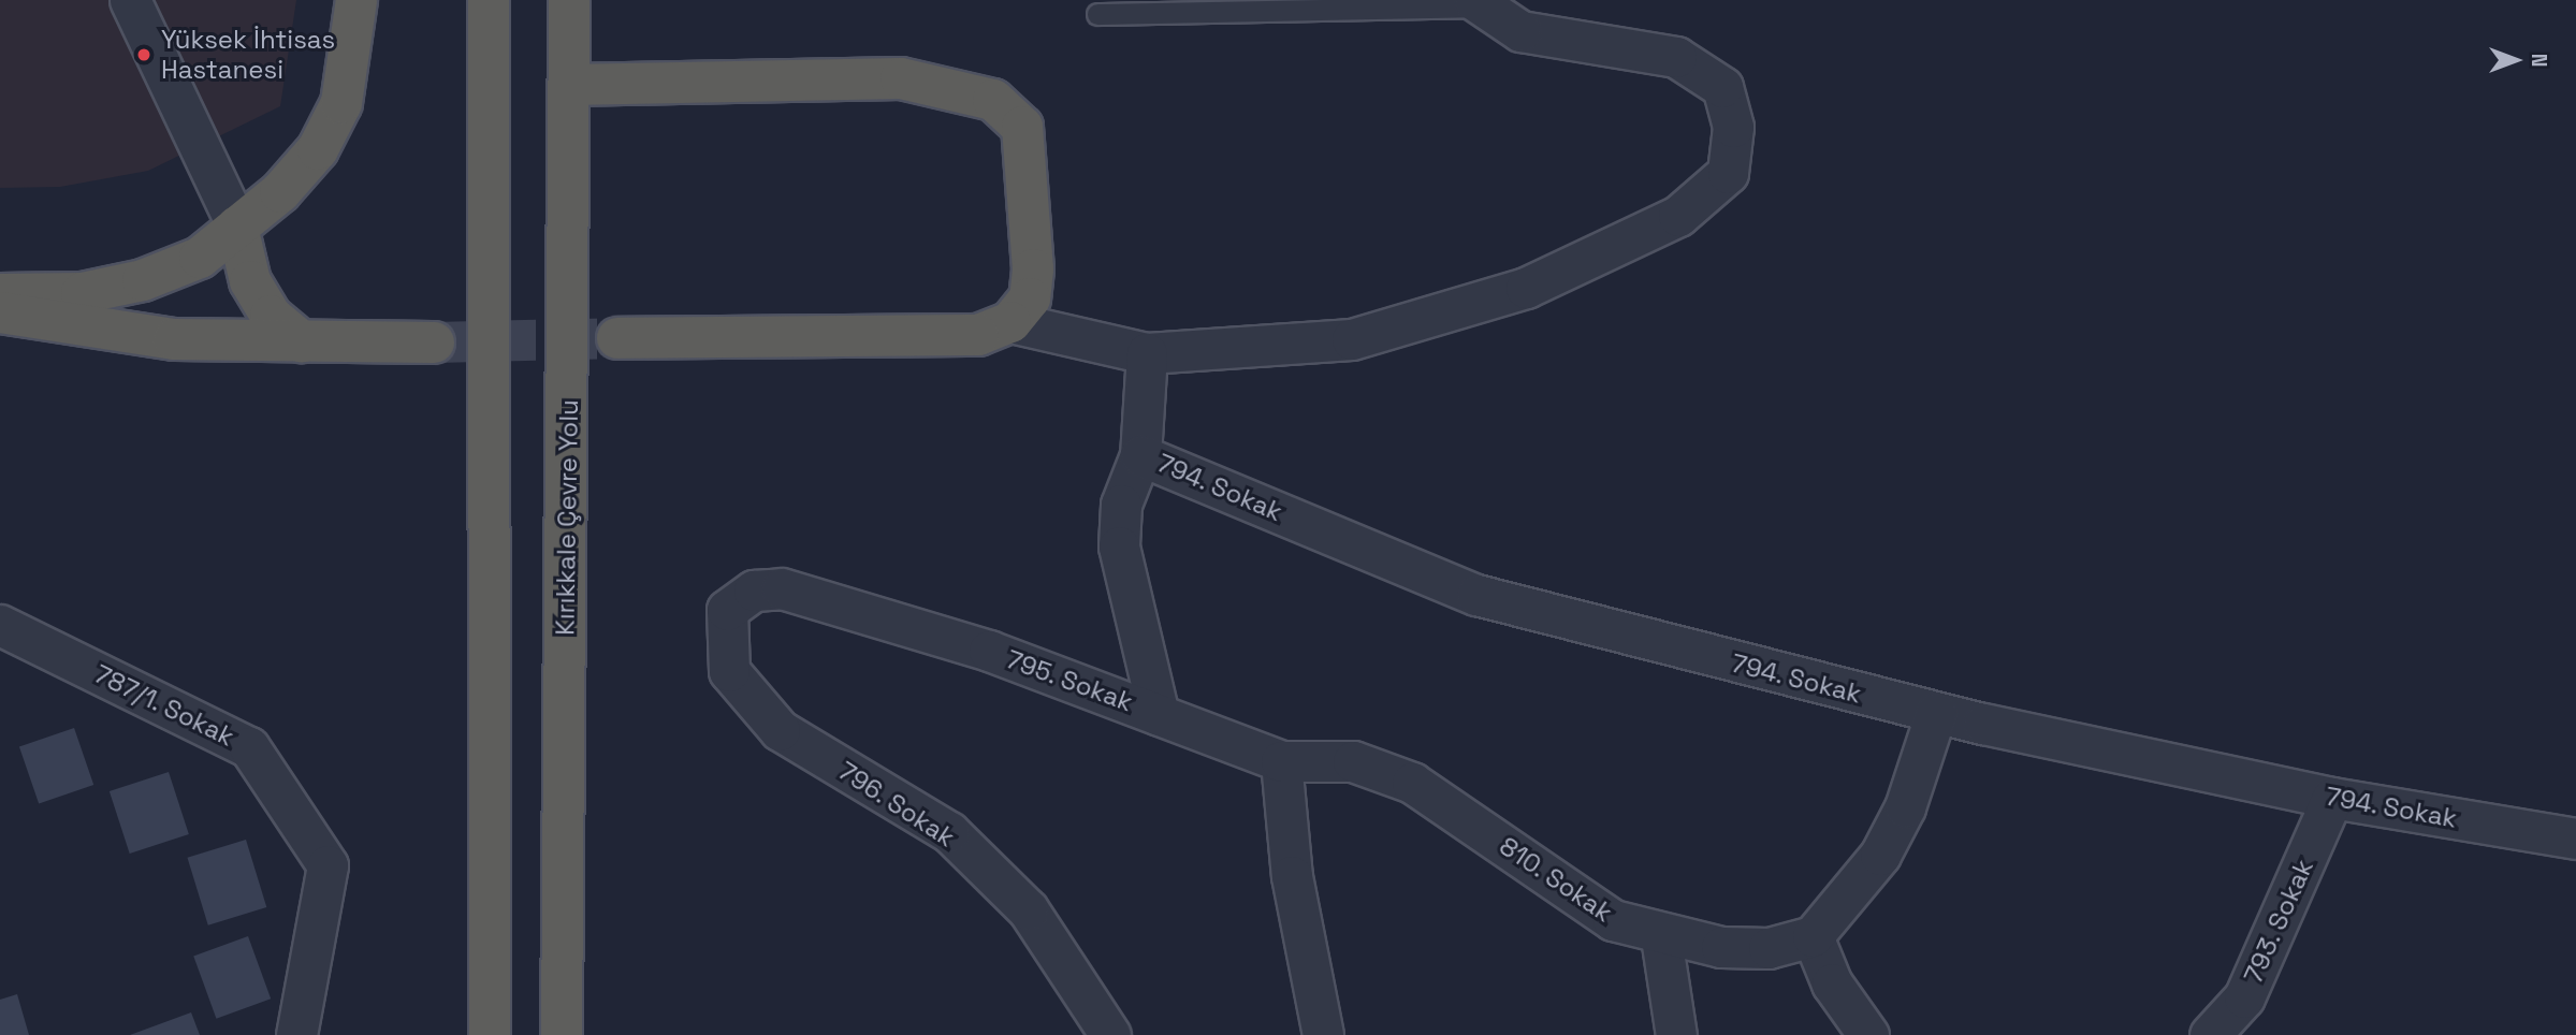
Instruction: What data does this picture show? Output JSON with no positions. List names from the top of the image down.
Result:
{
  "streets": {
    "highway": ["Kırıkkale Çevre Yolu"],
    "street": [
      "794. Sokak",
      "795. Sokak",
      "787/1. Sokak",
      "796. Sokak",
      "810. Sokak",
      "793. Sokak"
    ]
  },
  "crossings": [
    ["794. Sokak", "793. Sokak"],
    ["795. Sokak", "796. Sokak"],
    ["795. Sokak", "810. Sokak"]
  ],
  "places": ["Yüksek İhtisas Hastanesi"],
  "north": "right"
}
